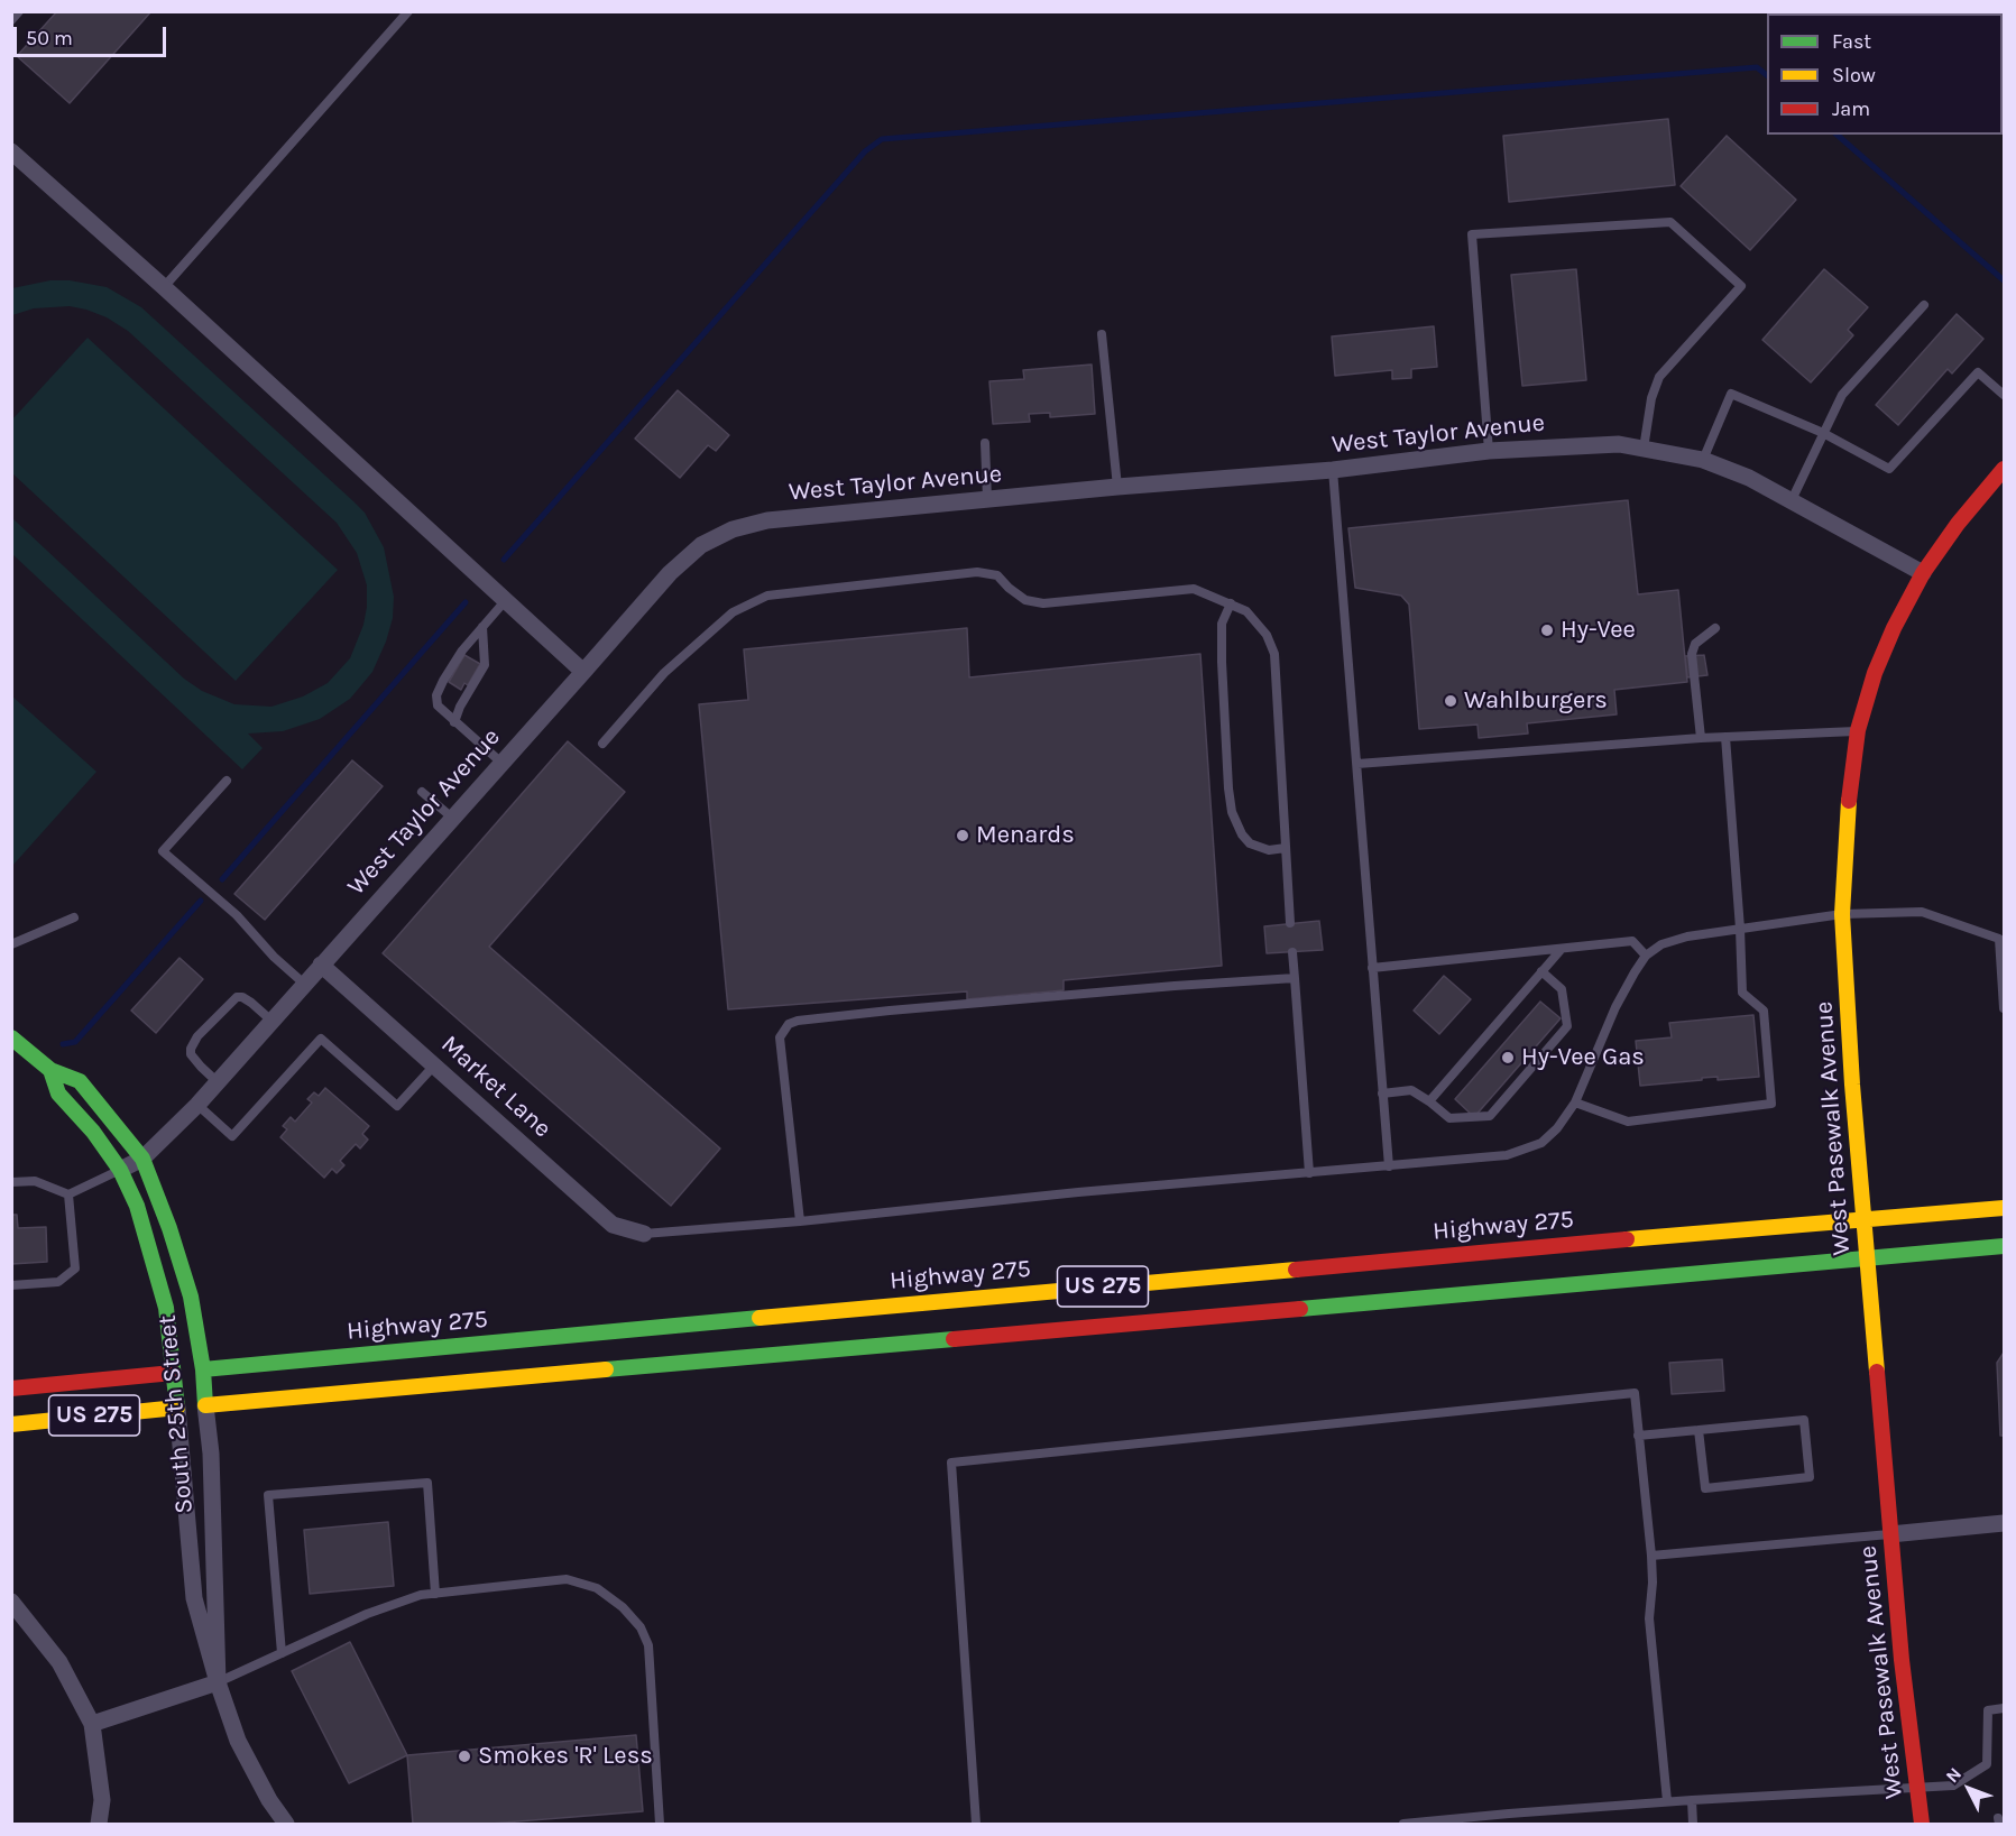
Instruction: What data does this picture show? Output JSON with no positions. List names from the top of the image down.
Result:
{
  "streets": {
    "main road": [
      "West Pasewalk Avenue",
      "Highway 275",
      "US 275",
      "South 25th Street"
    ],
    "street": ["West Taylor Avenue", "Market Lane"]
  },
  "crossings": [
    ["West Taylor Avenue", "Market Lane"],
    ["West Taylor Avenue", "West Pasewalk Avenue"],
    ["West Taylor Avenue", "South 25th Street"],
    ["West Pasewalk Avenue", "Highway 275"],
    ["West Pasewalk Avenue", "US 275"],
    ["Highway 275", "South 25th Street"],
    ["US 275", "South 25th Street"]
  ],
  "places": [
    "Hy-Vee",
    "Wahlburgers",
    "Menards",
    "Hy-Vee Gas",
    "Smokes 'R' Less"
  ],
  "legend": ["Fast", "Slow", "Jam"],
  "scale_bar": "50 m",
  "north": "top left"
}
